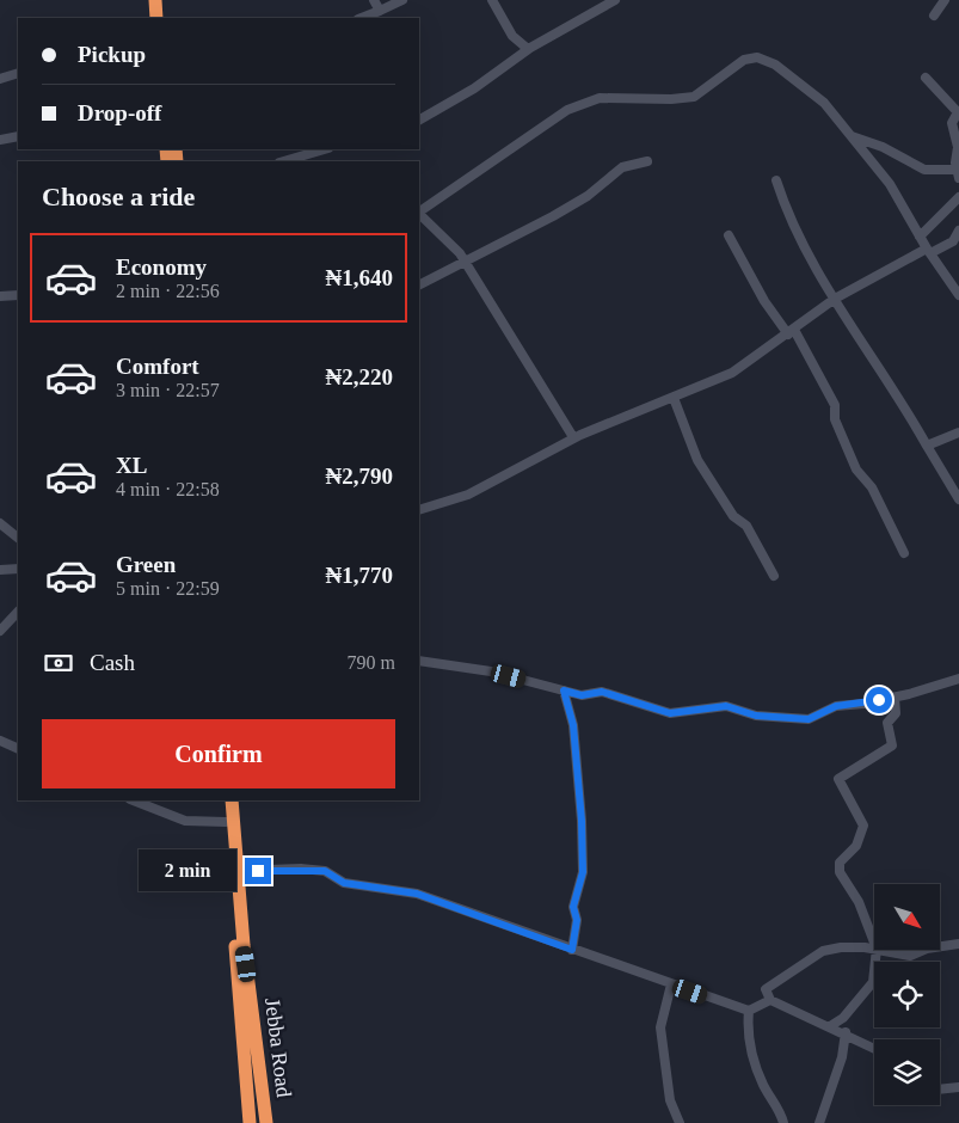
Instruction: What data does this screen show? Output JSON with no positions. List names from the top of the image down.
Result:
{
  "streets": {
    "highway": ["Jebba Road"]
  },
  "north": "bottom right",
  "page": {
    "banner": ["Pickup", "Drop-off"],
    "heading": "Choose a ride",
    "list": [
      {
        "name": "Economy",
        "note": "2 min · 22:56",
        "value": "₦1,640"
      },
      {
        "name": "Comfort",
        "note": "3 min · 22:57",
        "value": "₦2,220"
      },
      {
        "name": "XL",
        "note": "4 min · 22:58",
        "value": "₦2,790"
      },
      {
        "name": "Green",
        "note": "5 min · 22:59",
        "value": "₦1,770"
      }
    ],
    "pay": ["Cash", "790 m"],
    "buttons": "Confirm",
    "bubble": "2 min"
  }
}
